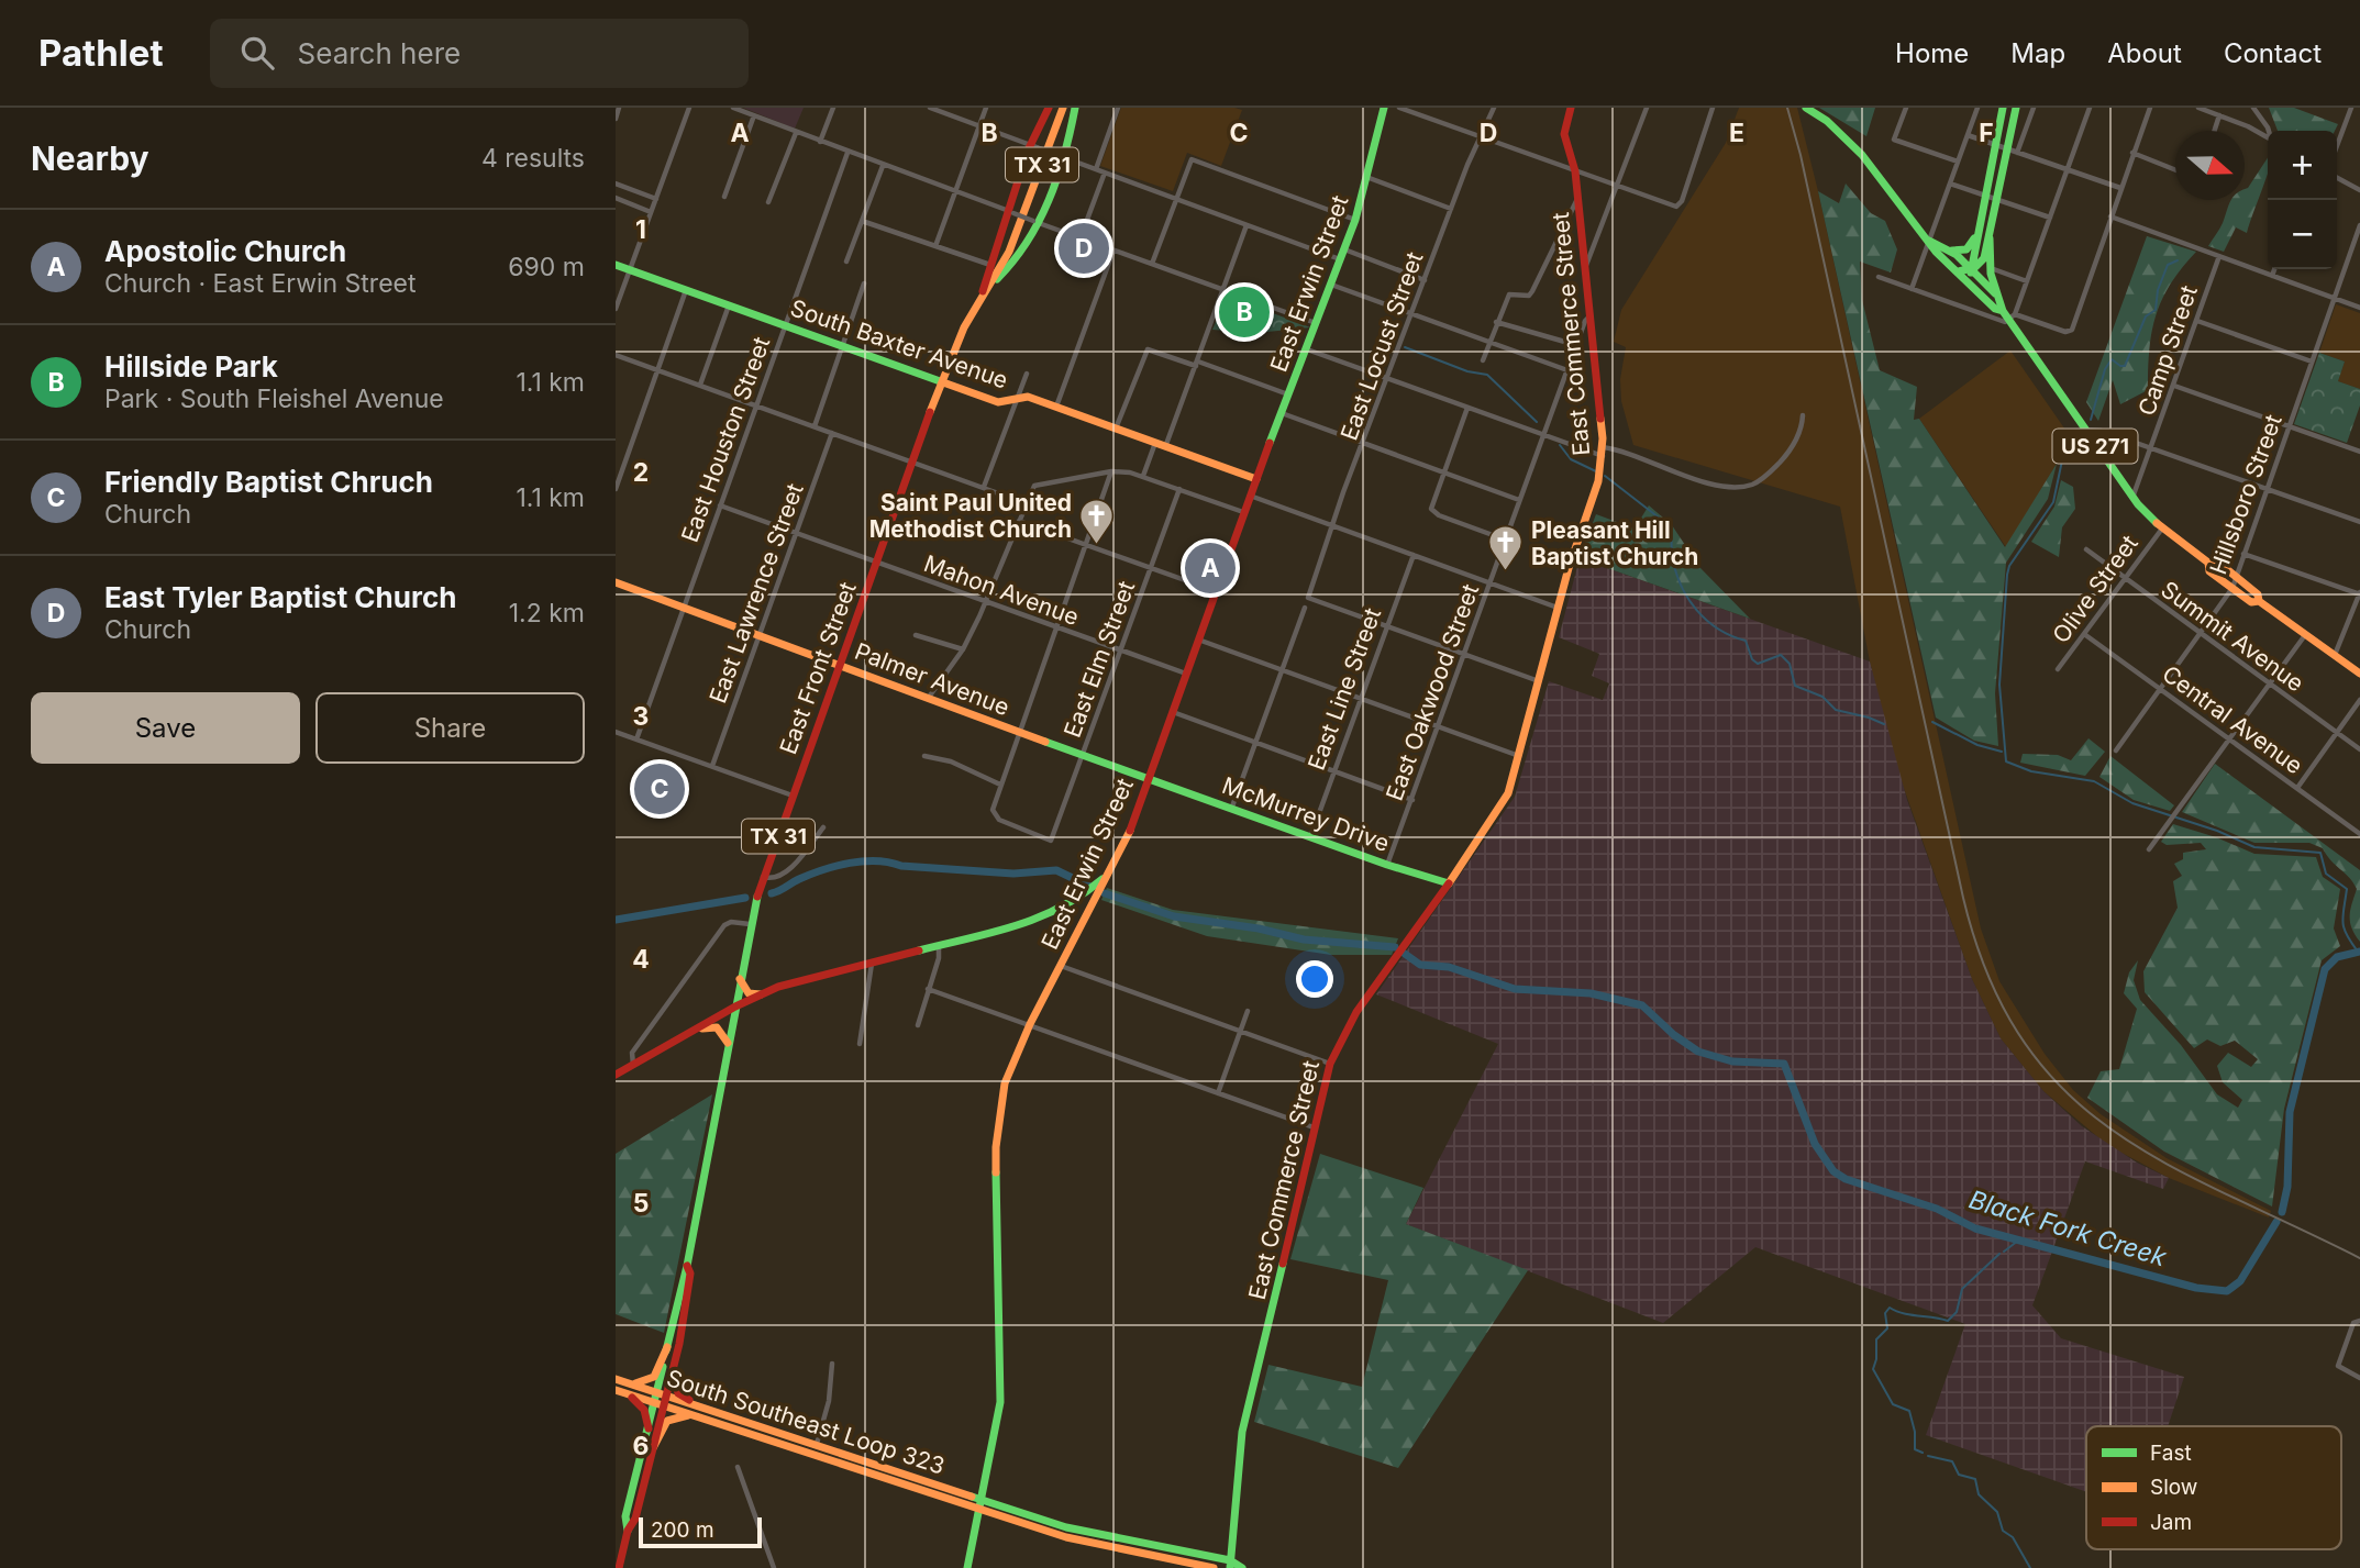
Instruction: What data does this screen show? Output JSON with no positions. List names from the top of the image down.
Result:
{
  "streets": {
    "main road": [
      "TX 31",
      "East Erwin Street",
      "East Commerce Street",
      "South Baxter Avenue",
      "US 271",
      "East Front Street",
      "Palmer Avenue",
      "McMurrey Drive",
      "South Southeast Loop 323"
    ],
    "street": [
      "East Locust Street",
      "Camp Street",
      "East Houston Street",
      "Hillsboro Street",
      "Olive Street",
      "Mahon Avenue",
      "East Lawrence Street",
      "Summit Avenue",
      "East Elm Street",
      "East Line Street",
      "East Oakwood Street",
      "Central Avenue"
    ]
  },
  "crossings": [
    ["TX 31", "East Front Street"],
    ["East Erwin Street", "South Baxter Avenue"],
    ["East Erwin Street", "Mahon Avenue"],
    ["East Erwin Street", "Palmer Avenue"],
    ["East Erwin Street", "McMurrey Drive"],
    ["East Erwin Street", "South Southeast Loop 323"],
    ["East Commerce Street", "East Oakwood Street"],
    ["East Commerce Street", "McMurrey Drive"],
    ["South Baxter Avenue", "East Houston Street"],
    ["South Baxter Avenue", "East Front Street"],
    ["East Locust Street", "East Line Street"],
    ["Camp Street", "US 271"],
    ["East Houston Street", "Mahon Avenue"],
    ["East Houston Street", "Palmer Avenue"],
    ["US 271", "Hillsboro Street"],
    ["US 271", "Olive Street"],
    ["Hillsboro Street", "Summit Avenue"],
    ["Hillsboro Street", "Central Avenue"],
    ["Olive Street", "Summit Avenue"],
    ["Olive Street", "Central Avenue"],
    ["Mahon Avenue", "East Lawrence Street"],
    ["Mahon Avenue", "East Elm Street"],
    ["Mahon Avenue", "East Front Street"],
    ["East Lawrence Street", "Palmer Avenue"],
    ["East Elm Street", "Palmer Avenue"],
    ["East Front Street", "Palmer Avenue"],
    ["East Front Street", "South Southeast Loop 323"],
    ["Palmer Avenue", "McMurrey Drive"],
    ["East Line Street", "McMurrey Drive"],
    ["East Oakwood Street", "McMurrey Drive"]
  ],
  "water": ["Black Fork Creek"],
  "places": {
    "church": ["Saint Paul United Methodist Church", "Pleasant Hill Baptist Church"]
  },
  "legend": ["Fast", "Slow", "Jam"],
  "scale_bar": "200 m",
  "north": "right",
  "page": {
    "header": "Pathlet",
    "search": "Search here",
    "nav": [
      "Home",
      "Map",
      "About",
      "Contact"
    ],
    "heading": ["Nearby", "4 results"],
    "map_buttons": ["+", "−"],
    "list": [
      {
        "mark": "A",
        "name": "Apostolic Church",
        "note": "Church · East Erwin Street",
        "value": "690 m"
      },
      {
        "mark": "B",
        "name": "Hillside Park",
        "note": "Park · South Fleishel Avenue",
        "value": "1.1 km"
      },
      {
        "mark": "C",
        "name": "Friendly Baptist Chruch",
        "note": "Church",
        "value": "1.1 km"
      },
      {
        "mark": "D",
        "name": "East Tyler Baptist Church",
        "note": "Church",
        "value": "1.2 km"
      }
    ],
    "pins": [
      "D",
      "B",
      "A",
      "C"
    ],
    "buttons": ["Save", "Share"],
    "scale": "200 m"
  },
  "grid": {
    "columns": [
      "A",
      "B",
      "C",
      "D",
      "E",
      "F"
    ],
    "rows": [
      "1",
      "2",
      "3",
      "4",
      "5",
      "6"
    ]
  }
}
